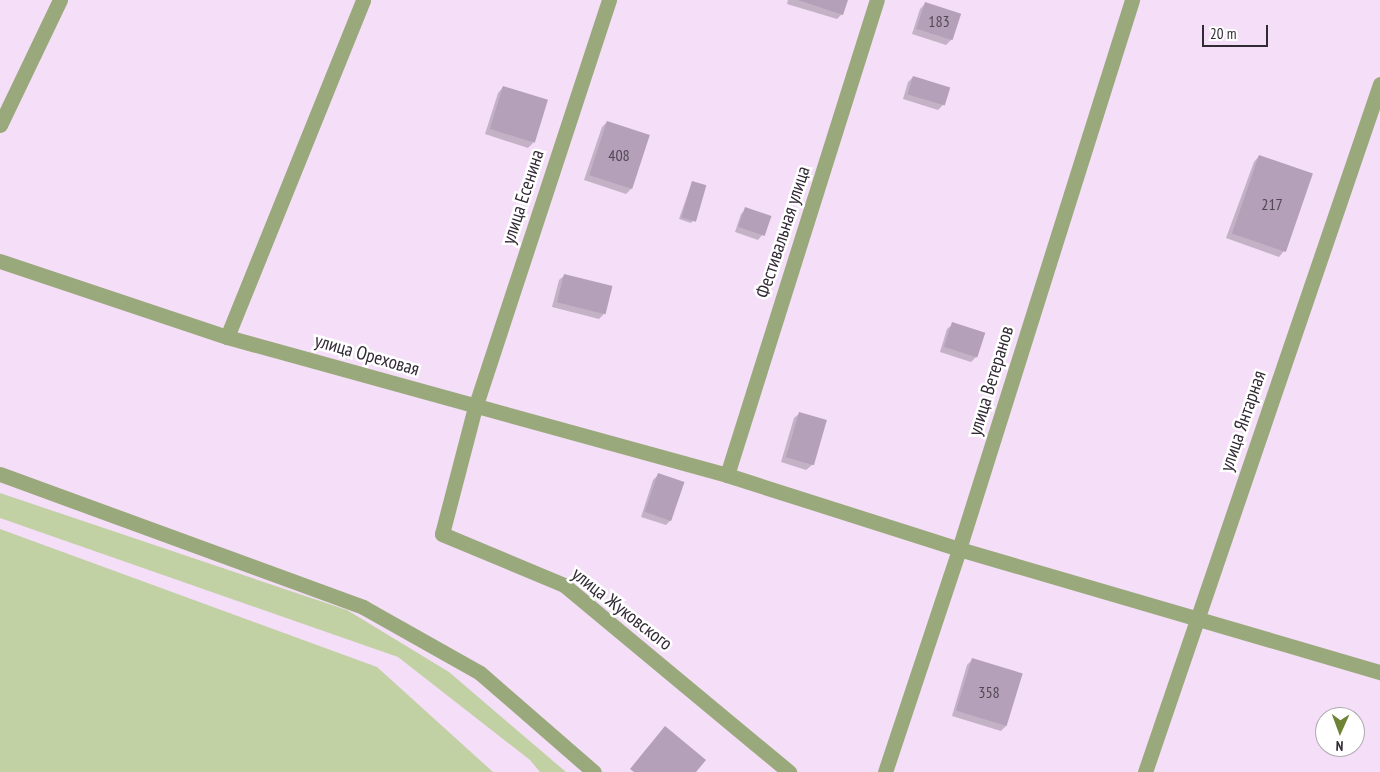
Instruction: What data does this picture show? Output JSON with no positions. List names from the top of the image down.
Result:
{
  "streets": {
    "street": [
      "улица Есенина",
      "Фестивальная улица",
      "улица Ореховая",
      "улица Ветеранов",
      "улица Янтарная",
      "улица Жуковского"
    ]
  },
  "crossings": [
    ["улица Есенина", "улица Ореховая"],
    ["улица Есенина", "улица Жуковского"],
    ["Фестивальная улица", "улица Ореховая"],
    ["улица Ореховая", "улица Ветеранов"],
    ["улица Ореховая", "улица Янтарная"],
    ["улица Ореховая", "улица Жуковского"]
  ],
  "house_numbers": [
    "183",
    "408",
    "217",
    "358"
  ],
  "scale_bar": "20 m",
  "north": "bottom"
}
